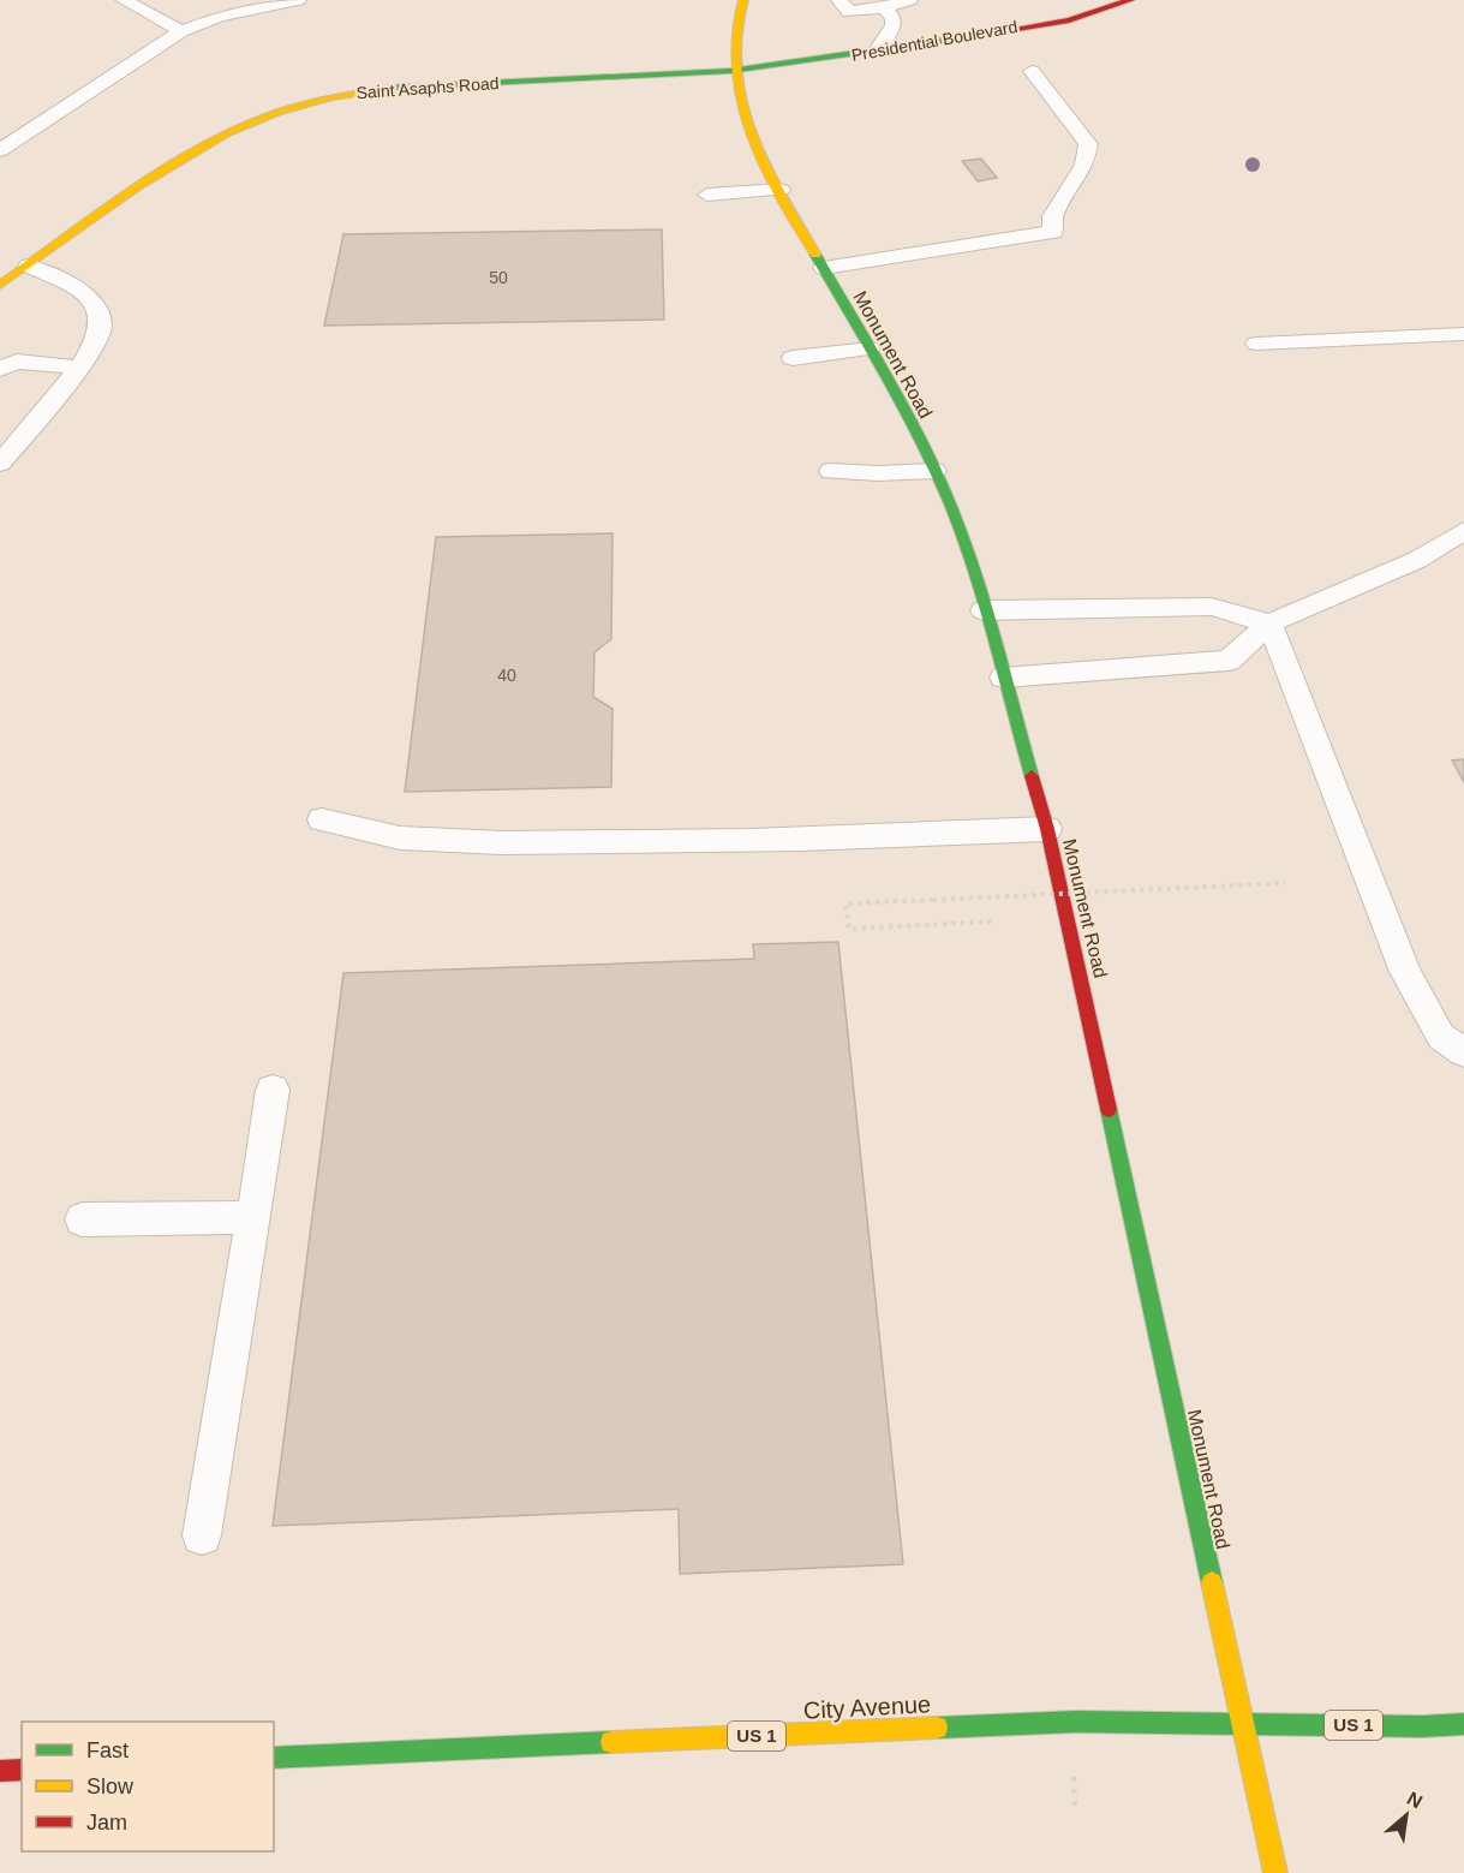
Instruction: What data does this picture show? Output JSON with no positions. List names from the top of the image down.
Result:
{
  "streets": {
    "main road": [
      "Presidential Boulevard",
      "Saint Asaphs Road",
      "Monument Road",
      "City Avenue",
      "US 1"
    ]
  },
  "crossings": [
    ["Presidential Boulevard", "Saint Asaphs Road"],
    ["Presidential Boulevard", "Monument Road"],
    ["Saint Asaphs Road", "Monument Road"],
    ["Monument Road", "City Avenue"]
  ],
  "house_numbers": ["50", "40"],
  "legend": ["Fast", "Slow", "Jam"],
  "north": "top right"
}
